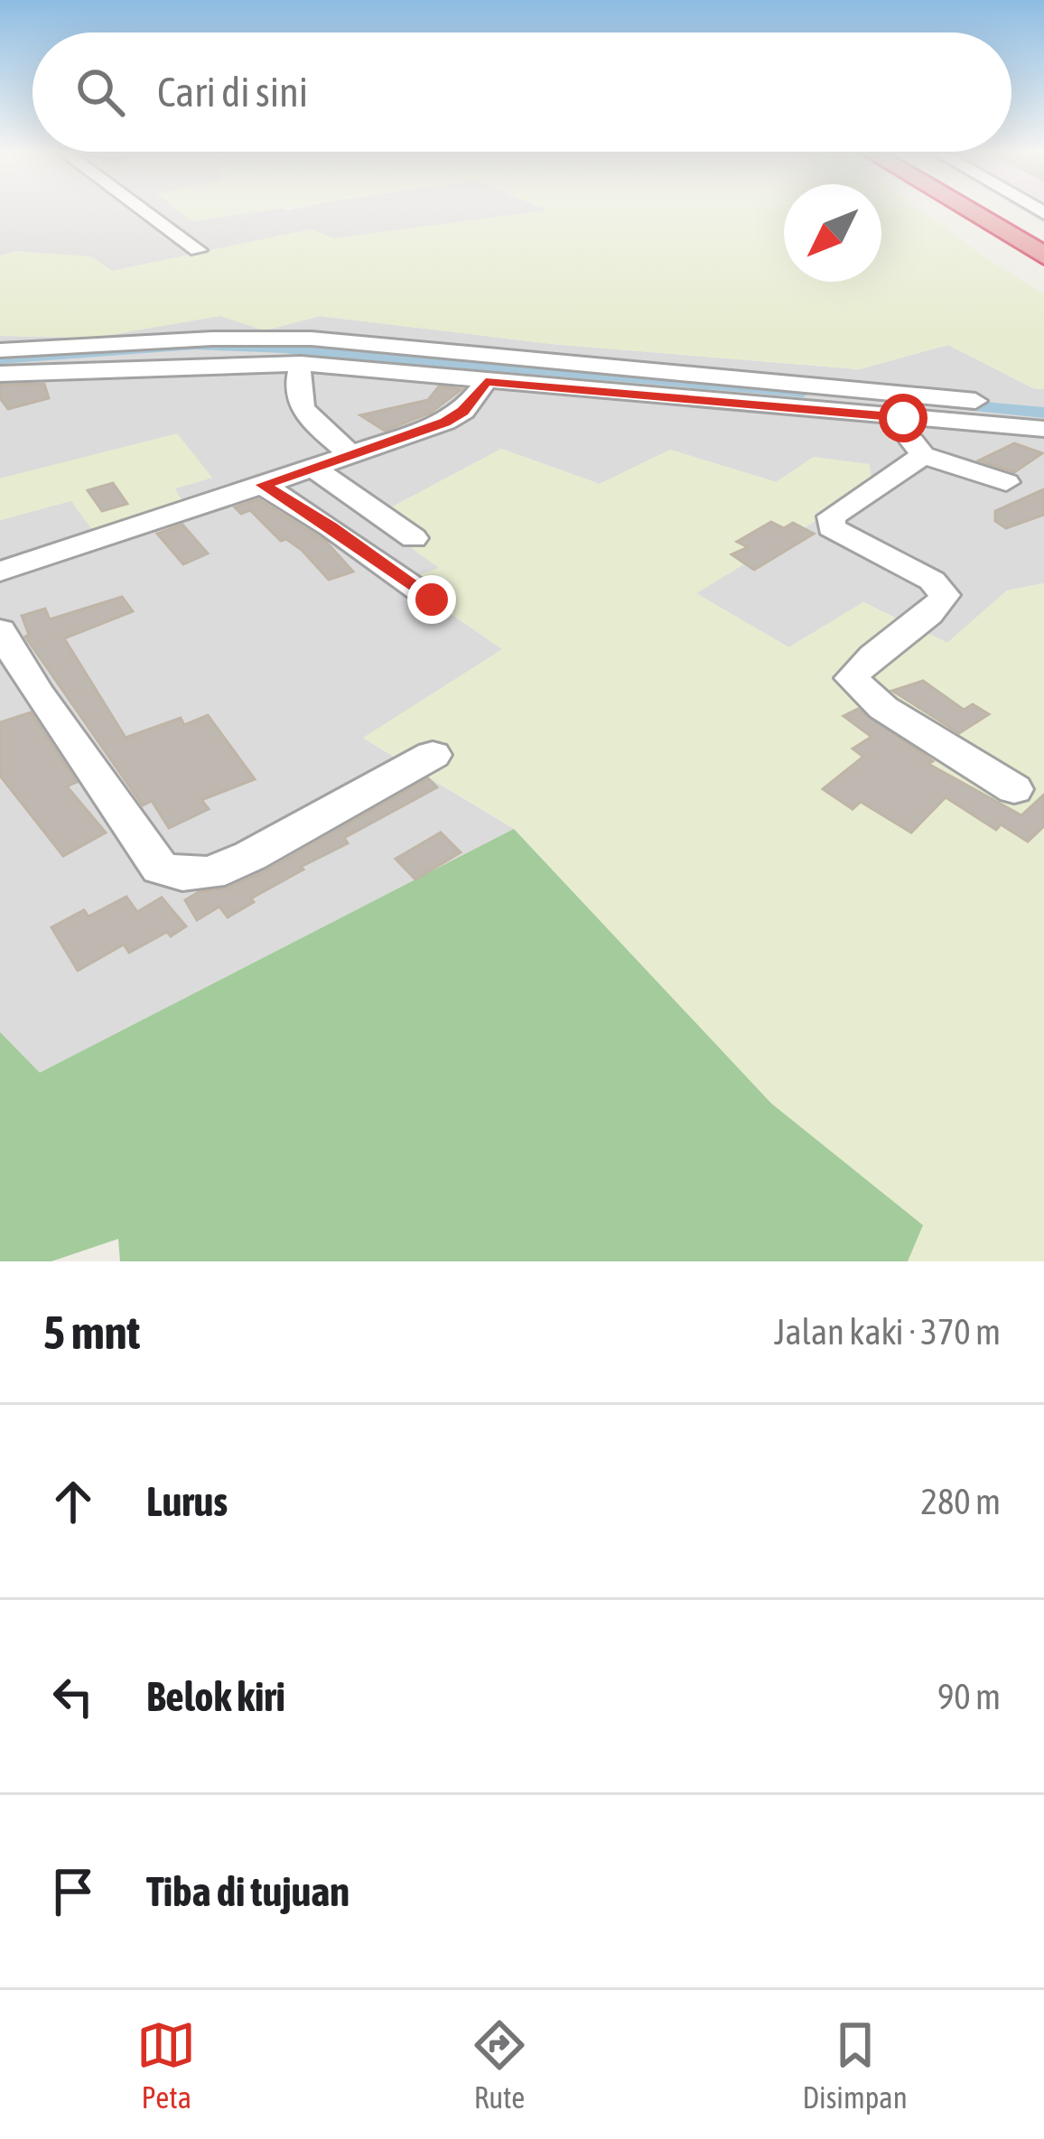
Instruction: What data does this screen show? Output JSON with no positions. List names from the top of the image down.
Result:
{
  "north": "bottom left",
  "page": {
    "search": "Cari di sini",
    "heading": ["5 mnt", "Jalan kaki · 370 m"],
    "list": [
      ["Lurus", "280 m"],
      ["Belok kiri", "90 m"],
      "Tiba di tujuan"
    ],
    "nav": ["Peta", "Rute", "Disimpan"]
  }
}
